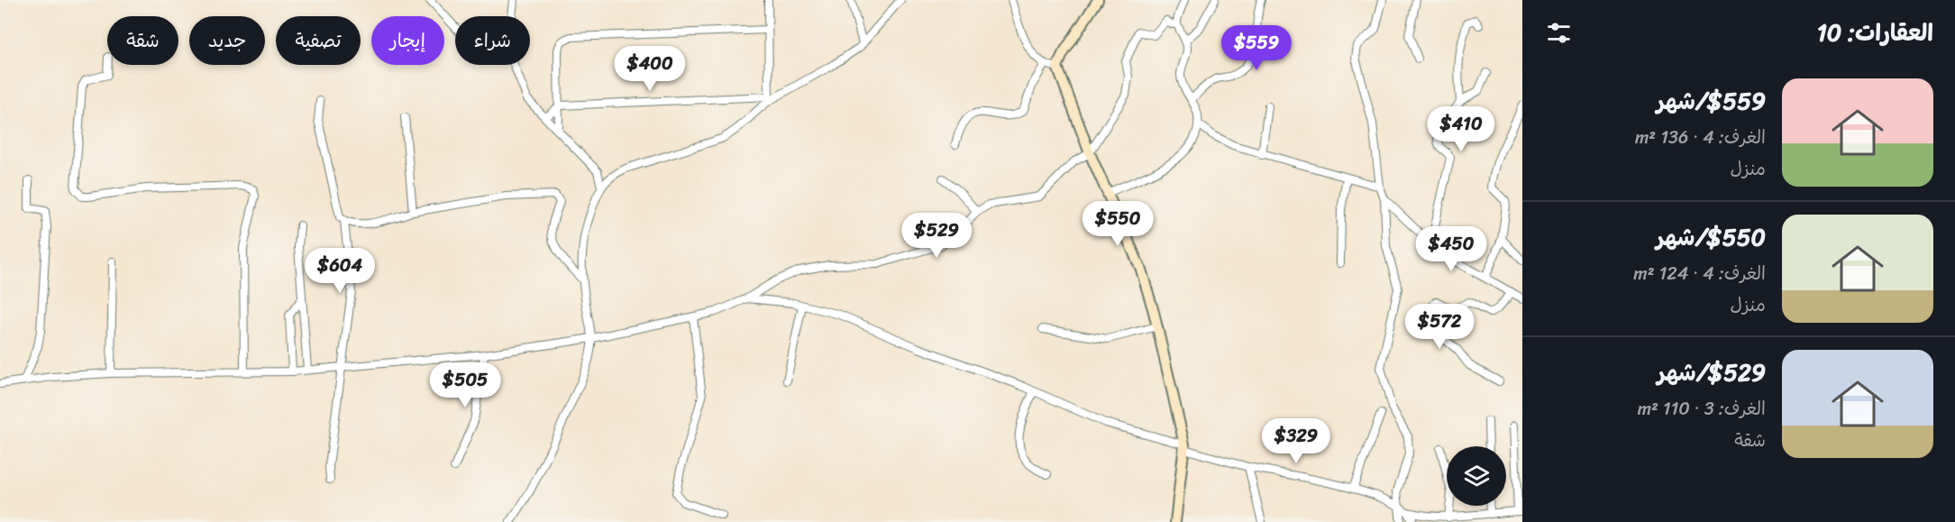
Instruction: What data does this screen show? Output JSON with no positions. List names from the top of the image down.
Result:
{
  "page": {
    "heading": "العقارات: 10",
    "chip": [
      "شراء",
      "إيجار",
      "تصفية",
      "جديد",
      "شقة"
    ],
    "price": [
      "$559",
      "$400",
      "$410",
      "$550",
      "$529",
      "$450",
      "$604",
      "$572",
      "$505",
      "$329"
    ],
    "list": [
      {
        "name": "$559/شهر",
        "note": "الغرف: 4 · 136 m² · منزل"
      },
      {
        "name": "$550/شهر",
        "note": "الغرف: 4 · 124 m² · منزل"
      },
      {
        "name": "$529/شهر",
        "note": "الغرف: 3 · 110 m² · شقة"
      }
    ]
  }
}
